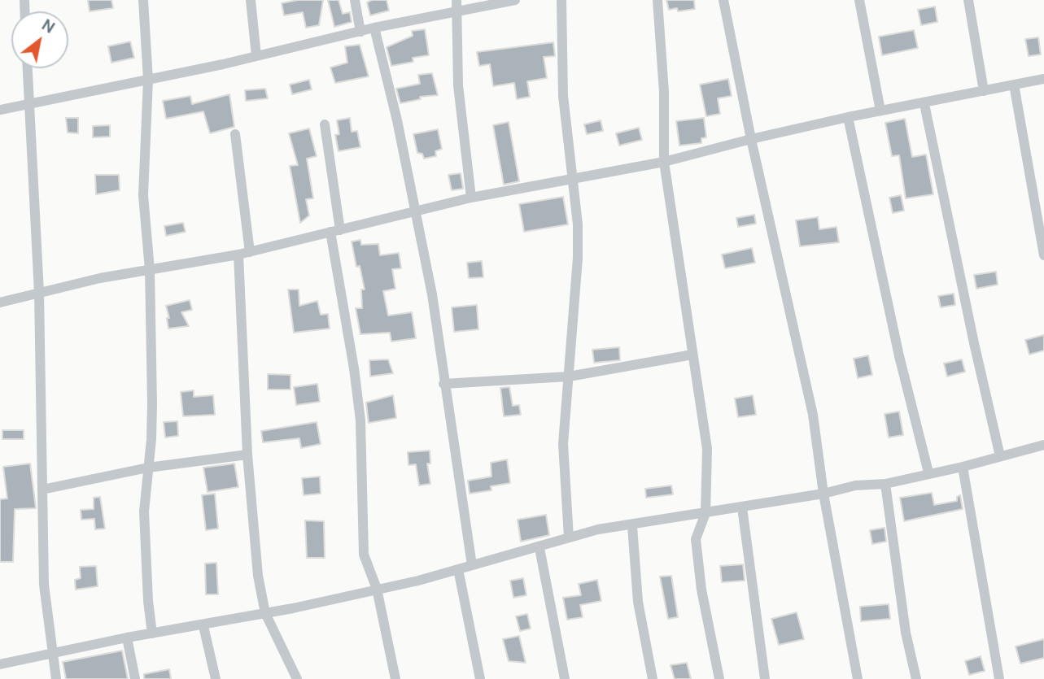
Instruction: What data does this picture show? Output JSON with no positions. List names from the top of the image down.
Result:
{
  "north": "top right"
}
